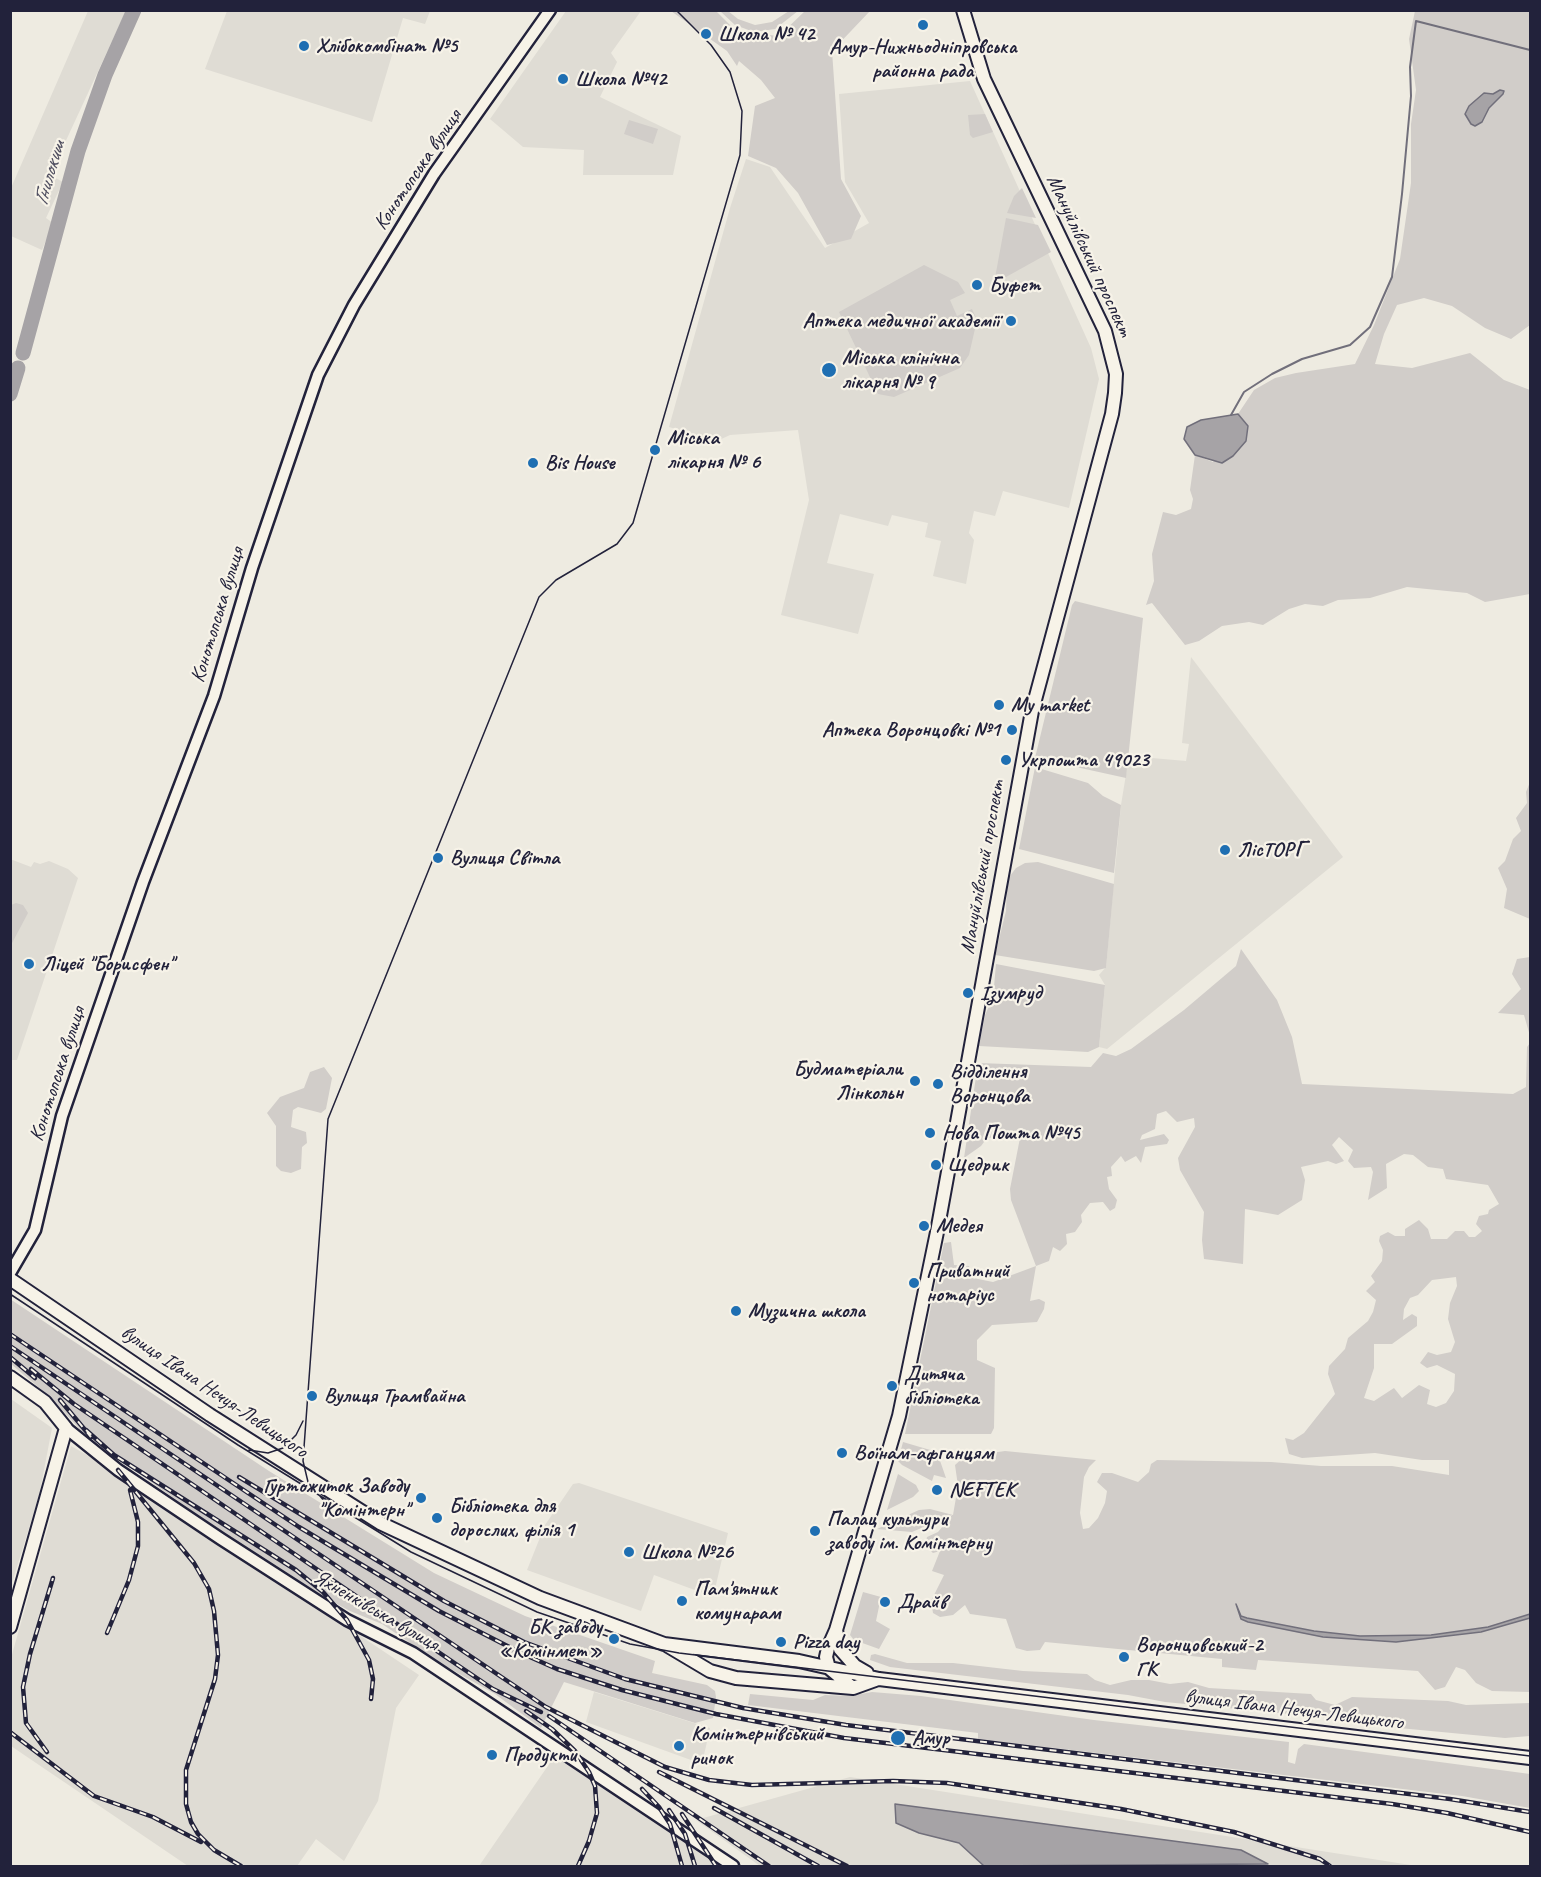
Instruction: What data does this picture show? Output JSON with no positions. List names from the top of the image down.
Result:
{
  "streets": {
    "main road": ["Мануйлівський проспект", "вулиця Івана Нечуя-Левицького", "Яхненківська вулиця"],
    "street": ["Конотопська вулиця"]
  },
  "water": ["Гнилокиш"],
  "places": [
    "Амур-Нижньодніпровська районна рада",
    "Школа № 42",
    "Хлібокомбінат №5",
    "Школа №42",
    "Буфет",
    "Аптека медичної академії",
    "Міська клінічна лікарня № 9",
    "Міська лікарня № 6",
    "Bis House",
    "My market",
    "Аптека Воронцовкі №1",
    "Укрпошта 49023",
    "ЛісТОРГ",
    "Вулиця Світла",
    "Ліцей \"Борисфен\"",
    "Ізумруд",
    "Будматеріали Лінкольн",
    "Відділення Воронцова",
    "Нова Пошта №45",
    "Щедрик",
    "Медея",
    "Приватний нотаріус",
    "Музична школа",
    "Дитяча бібліотека",
    "Вулиця Трамвайна",
    "Воїнам-афганцям",
    "NEFTEK",
    "Гуртожиток Заводу \"Комінтерн\"",
    "Бiблiотека для дорослих, фiлiя 1",
    "Палац культури заводу ім. Комінтерну",
    "Школа №26",
    "Пам'ятник комунарам",
    "Драйв",
    "БК заводу «Комінмет»",
    "Pizza day",
    "Воронцовський-2 ГК",
    "Амур",
    "Комінтернівський ринок",
    "Продукти"
  ]
}
